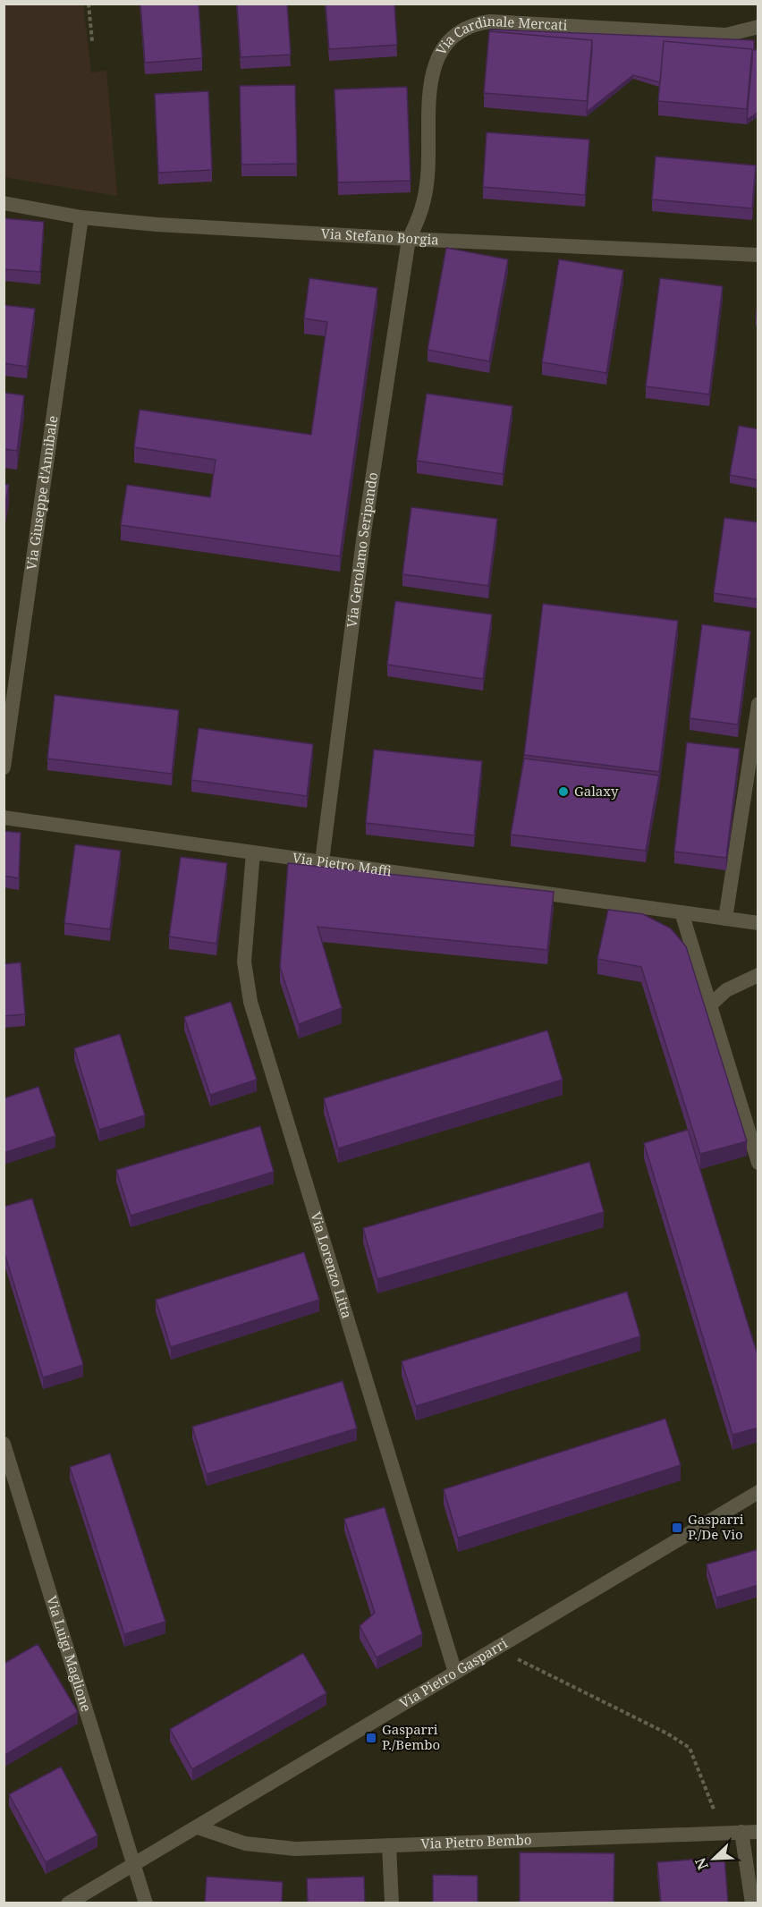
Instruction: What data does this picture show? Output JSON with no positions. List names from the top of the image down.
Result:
{
  "streets": {
    "street": [
      "Via Cardinale Mercati",
      "Via Stefano Borgia",
      "Via Giuseppe d'Annibale",
      "Via Gerolamo Seripando",
      "Via Pietro Maffi",
      "Via Lorenzo Litta",
      "Via Luigi Maglione",
      "Via Pietro Gasparri",
      "Via Pietro Bembo"
    ]
  },
  "crossings": [
    ["Via Cardinale Mercati", "Via Stefano Borgia"],
    ["Via Cardinale Mercati", "Via Gerolamo Seripando"],
    ["Via Stefano Borgia", "Via Giuseppe d'Annibale"],
    ["Via Stefano Borgia", "Via Gerolamo Seripando"],
    ["Via Gerolamo Seripando", "Via Pietro Maffi"],
    ["Via Pietro Maffi", "Via Lorenzo Litta"],
    ["Via Lorenzo Litta", "Via Pietro Gasparri"],
    ["Via Luigi Maglione", "Via Pietro Gasparri"],
    ["Via Pietro Gasparri", "Via Pietro Bembo"]
  ],
  "places": {
    "other": ["Galaxy"],
    "transit": ["Gasparri P./De Vio", "Gasparri P./Bembo"]
  },
  "north": "bottom left"
}
